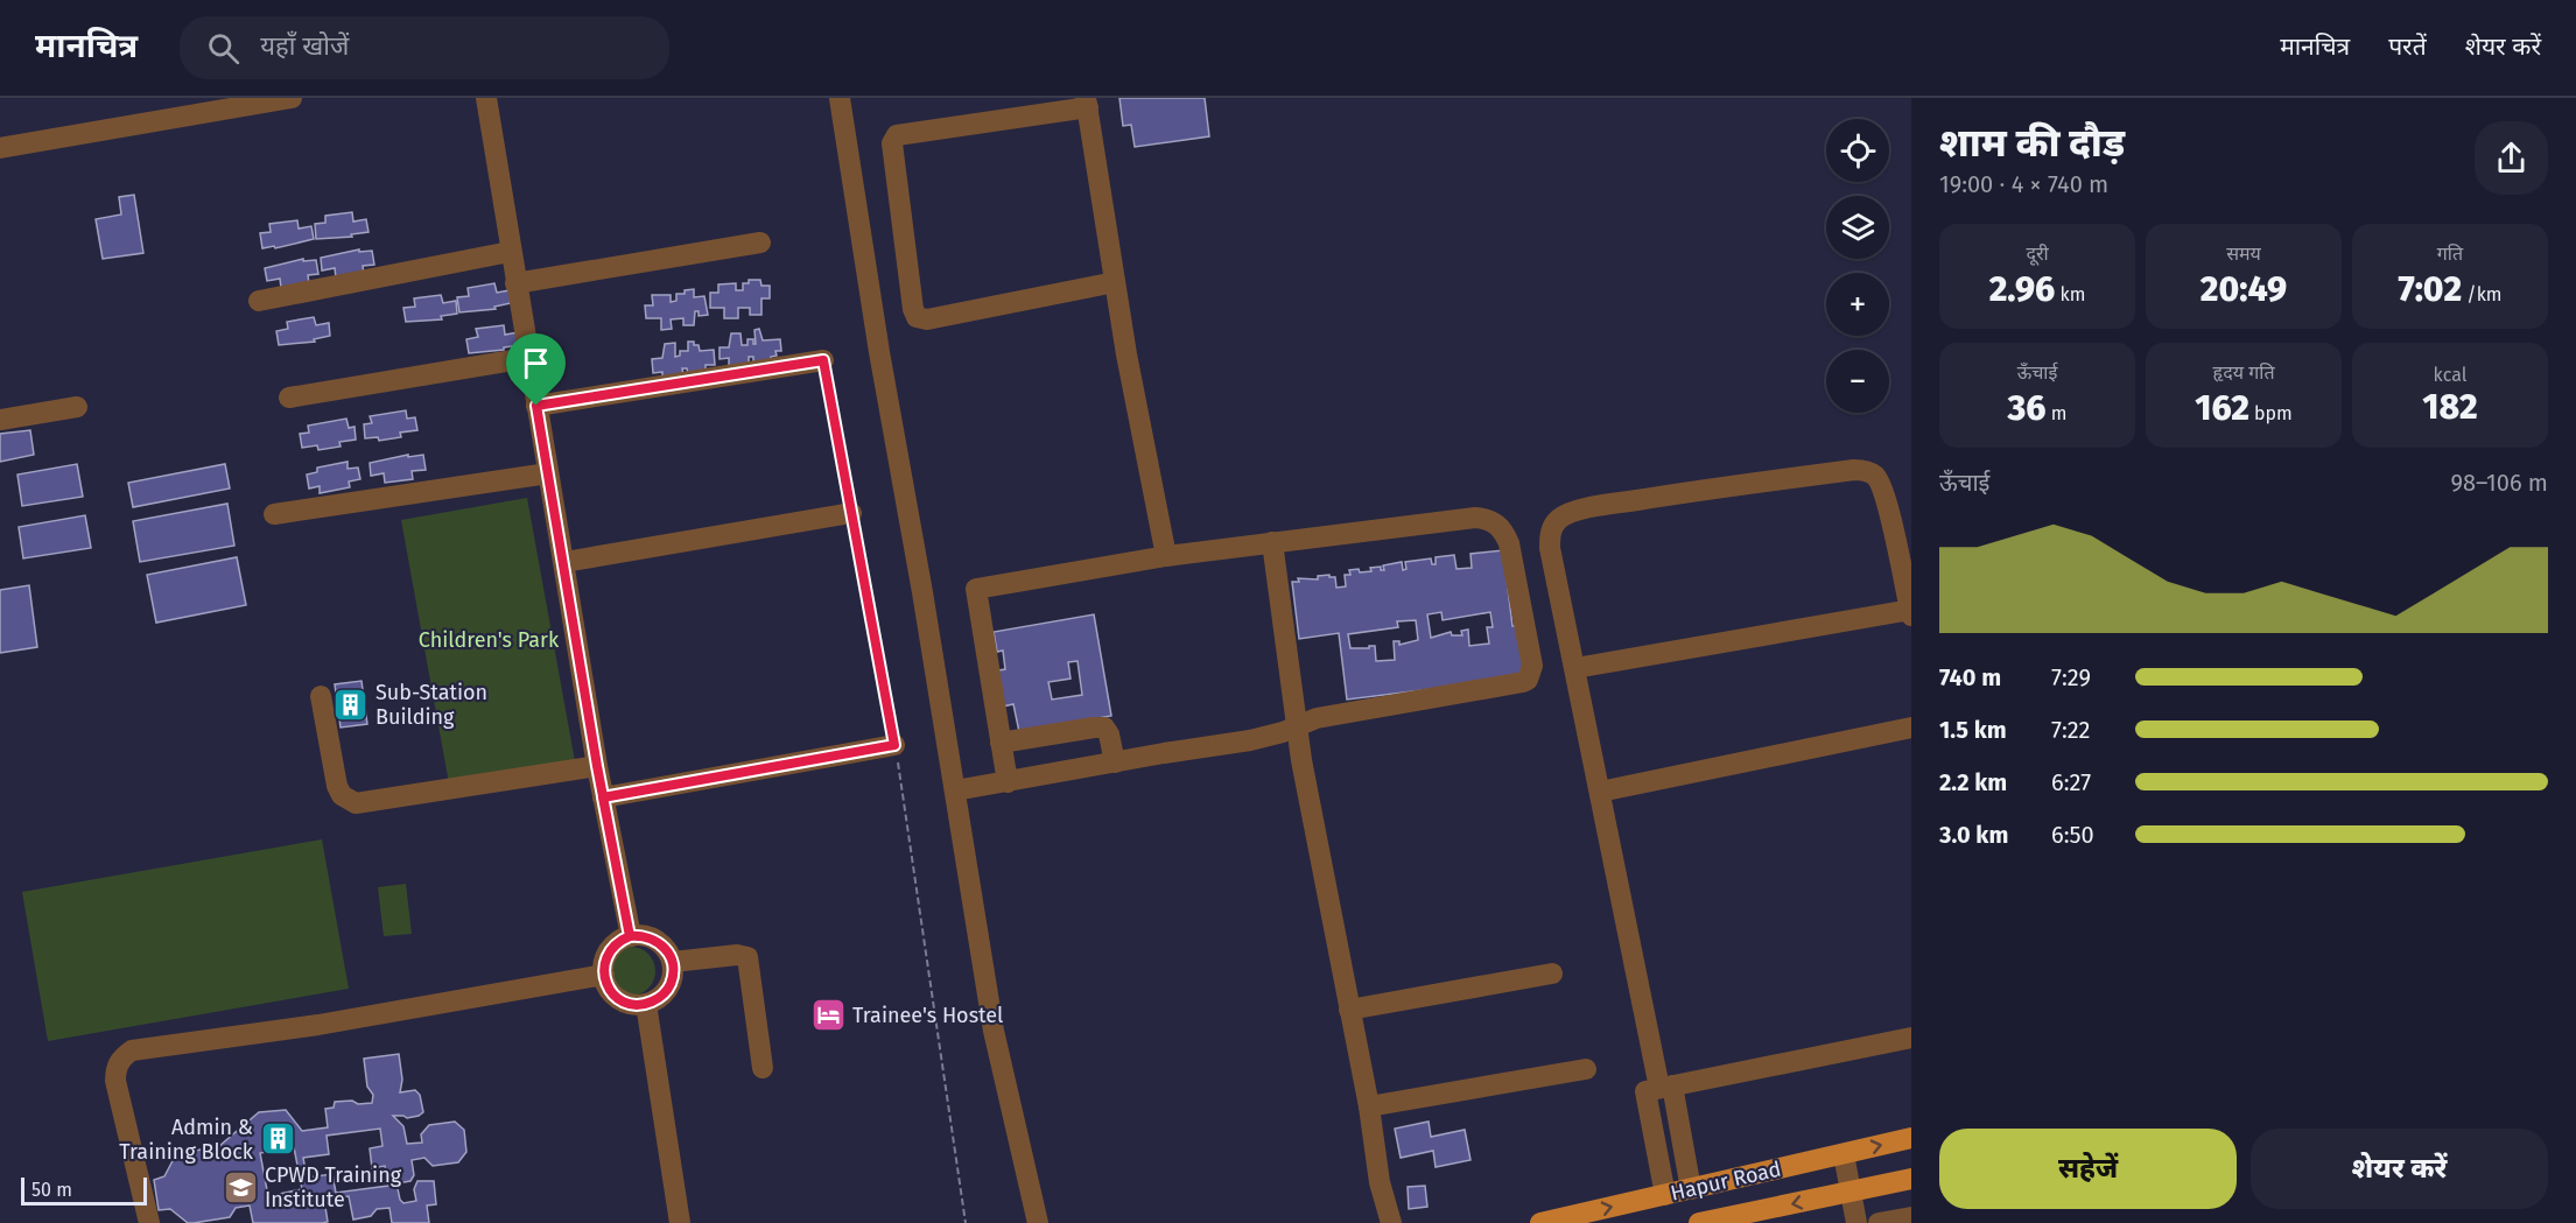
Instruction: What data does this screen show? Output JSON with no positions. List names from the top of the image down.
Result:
{
  "streets": {
    "main road": ["Hapur Road"]
  },
  "parks": ["Children's Park"],
  "places": {
    "building": ["Sub-Station Building", "Admin & Training Block"],
    "hotel": ["Trainee's Hostel"],
    "school or university": ["CPWD Training Institute"]
  },
  "scale_bar": "50 m",
  "page": {
    "header": "मानचित्र",
    "search": "यहाँ खोजें",
    "nav": ["मानचित्र", "परतें", "शेयर करें"],
    "heading": ["शाम की दौड़", "19:00 · 4 × 740 m"],
    "map_buttons": ["+", "−"],
    "stats": [
      ["दूरी", "2.96 km"],
      ["समय", "20:49"],
      ["गति", "7:02 /km"],
      ["ऊँचाई", "36 m"],
      ["हृदय गति", "162 bpm"],
      ["kcal", "182"]
    ],
    "chart": ["ऊँचाई", "98–106 m"],
    "list": [
      {
        "name": "740 m",
        "note": "7:29"
      },
      {
        "name": "1.5 km",
        "note": "7:22"
      },
      {
        "name": "2.2 km",
        "note": "6:27"
      },
      {
        "name": "3.0 km",
        "note": "6:50"
      }
    ],
    "buttons": ["सहेजें", "शेयर करें"],
    "scale": "50 m"
  }
}
